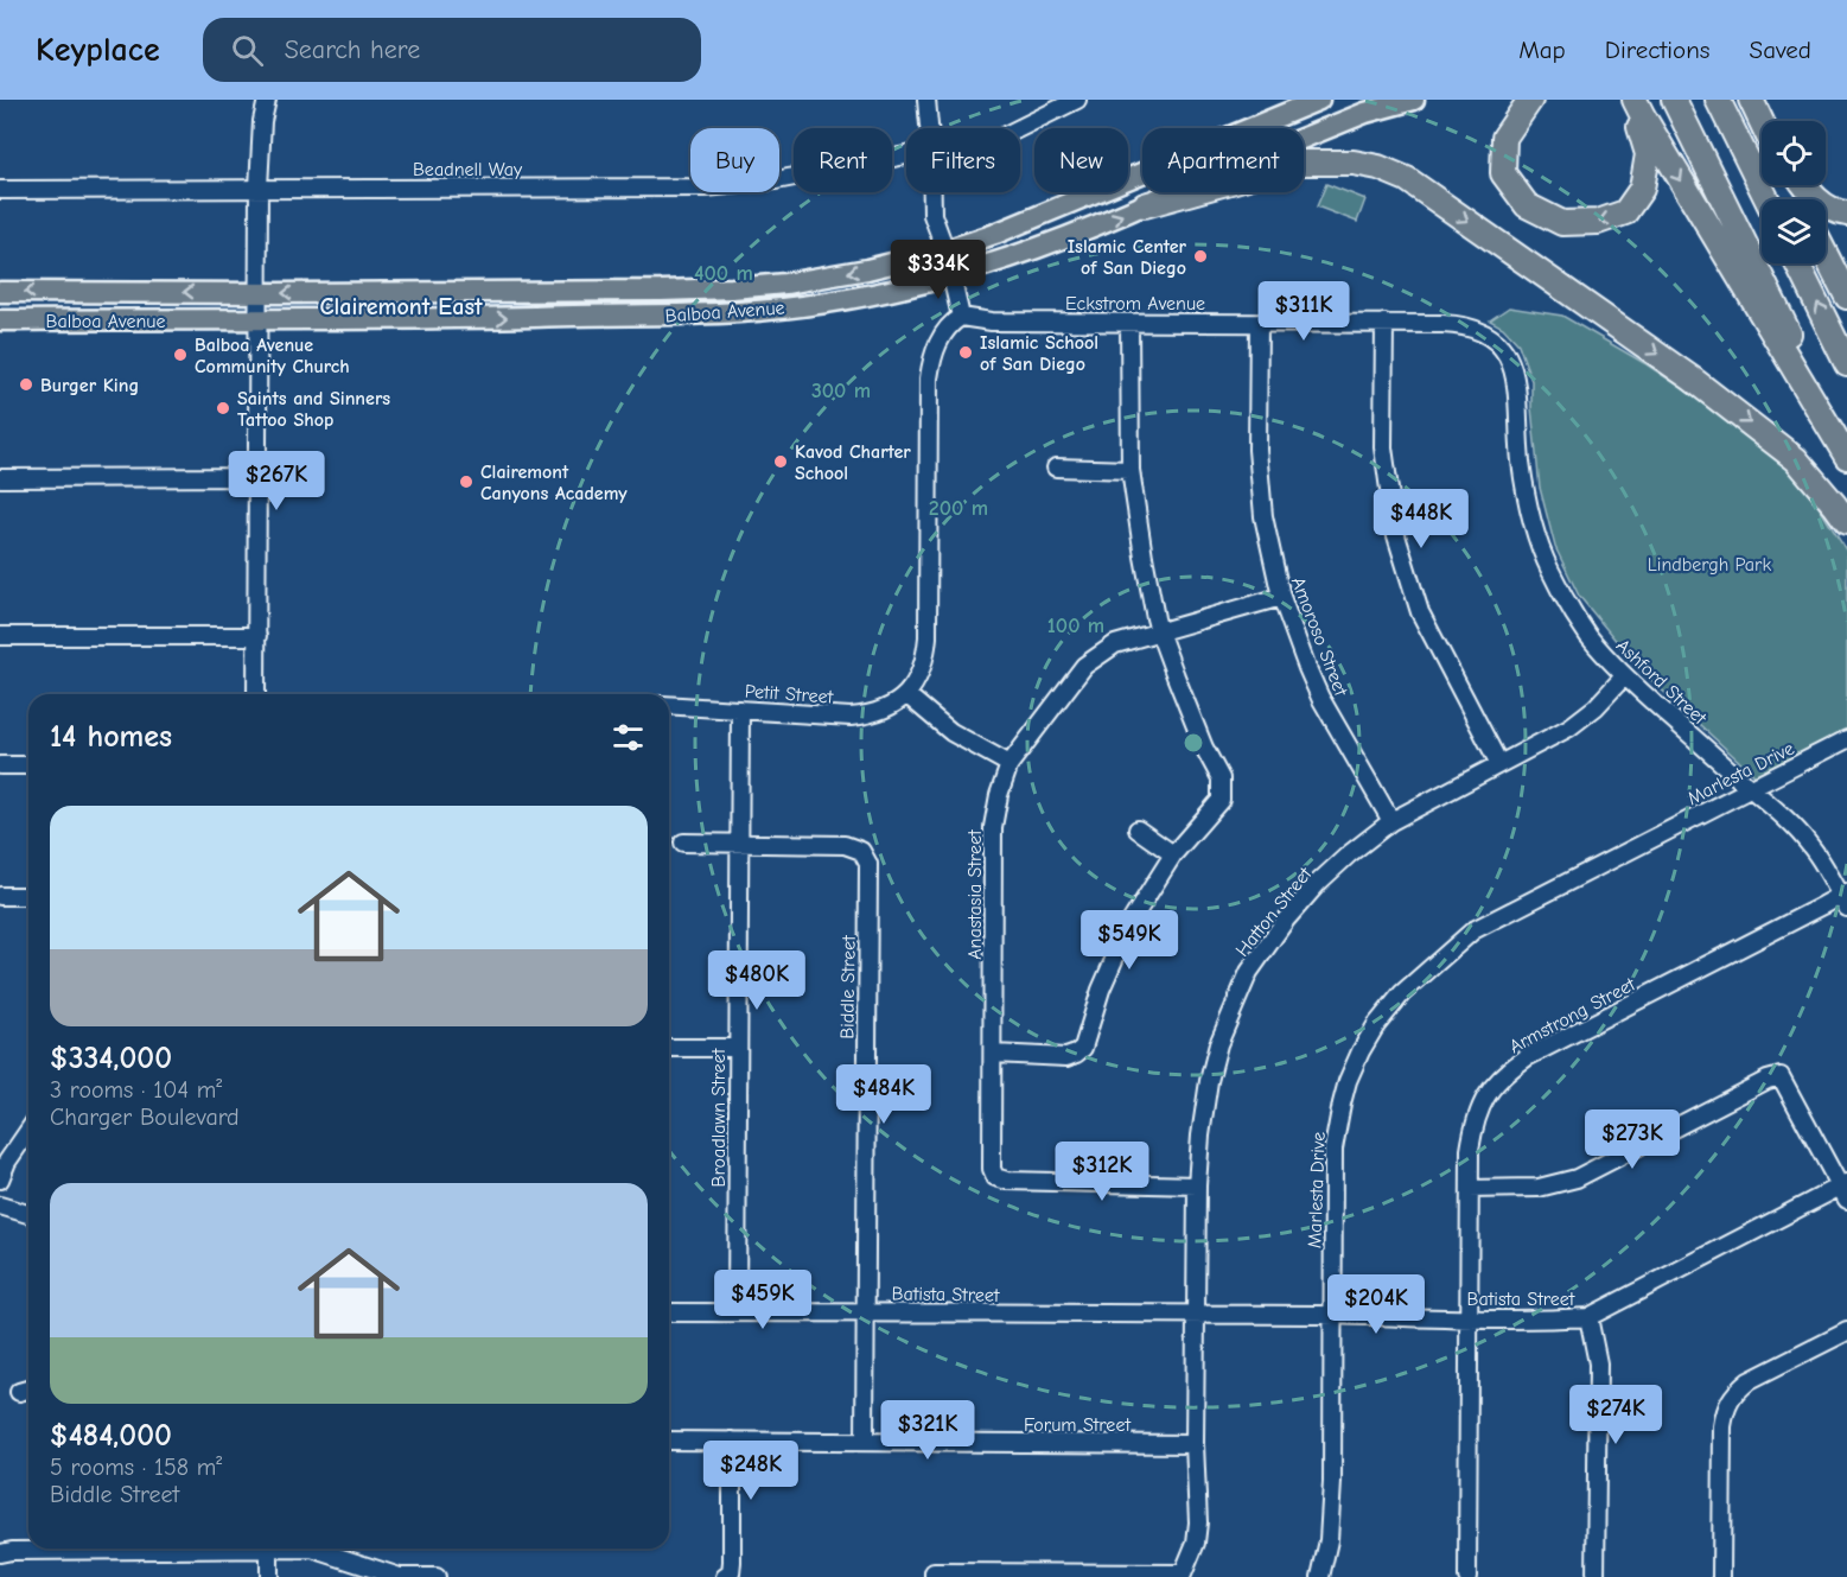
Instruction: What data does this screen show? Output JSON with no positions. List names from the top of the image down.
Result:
{
  "streets": {
    "main road": ["Balboa Avenue"],
    "street": [
      "Beadnell Way",
      "Eckstrom Avenue",
      "Amoroso Street",
      "Ashford Street",
      "Petit Street",
      "Marlesta Drive",
      "Anastasia Street",
      "Hatton Street",
      "Biddle Street",
      "Armstrong Street",
      "Broadlawn Street",
      "Batista Street",
      "Forum Street"
    ]
  },
  "crossings": [
    ["Eckstrom Avenue", "Amoroso Street"],
    ["Eckstrom Avenue", "Ashford Street"],
    ["Amoroso Street", "Anastasia Street"],
    ["Amoroso Street", "Hatton Street"],
    ["Ashford Street", "Marlesta Drive"],
    ["Ashford Street", "Hatton Street"],
    ["Ashford Street", "Armstrong Street"],
    ["Petit Street", "Broadlawn Street"],
    ["Marlesta Drive", "Batista Street"],
    ["Anastasia Street", "Hatton Street"],
    ["Hatton Street", "Batista Street"],
    ["Hatton Street", "Forum Street"],
    ["Biddle Street", "Broadlawn Street"],
    ["Biddle Street", "Batista Street"],
    ["Biddle Street", "Forum Street"],
    ["Armstrong Street", "Batista Street"],
    ["Broadlawn Street", "Batista Street"]
  ],
  "districts": ["Clairemont East"],
  "parks": ["Lindbergh Park"],
  "places": [
    "Islamic Center of San Diego",
    "Islamic School of San Diego",
    "Balboa Avenue Community Church",
    "Burger King",
    "Saints and Sinners Tattoo Shop",
    "Kavod Charter School",
    "Clairemont Canyons Academy"
  ],
  "page": {
    "header": "Keyplace",
    "search": "Search here",
    "nav": ["Map", "Directions", "Saved"],
    "chip": [
      "Buy",
      "Rent",
      "Filters",
      "New",
      "Apartment"
    ],
    "price": [
      "$334K",
      "$311K",
      "$267K",
      "$448K",
      "$549K",
      "$480K",
      "$484K",
      "$273K",
      "$312K",
      "$459K",
      "$204K",
      "$274K",
      "$321K",
      "$248K"
    ],
    "heading": "14 homes",
    "list": [
      {
        "name": "$334,000",
        "note": "3 rooms · 104 m² · Charger Boulevard"
      },
      {
        "name": "$484,000",
        "note": "5 rooms · 158 m² · Biddle Street"
      }
    ]
  },
  "rings": [
    "400 m",
    "300 m",
    "200 m",
    "100 m"
  ]
}
